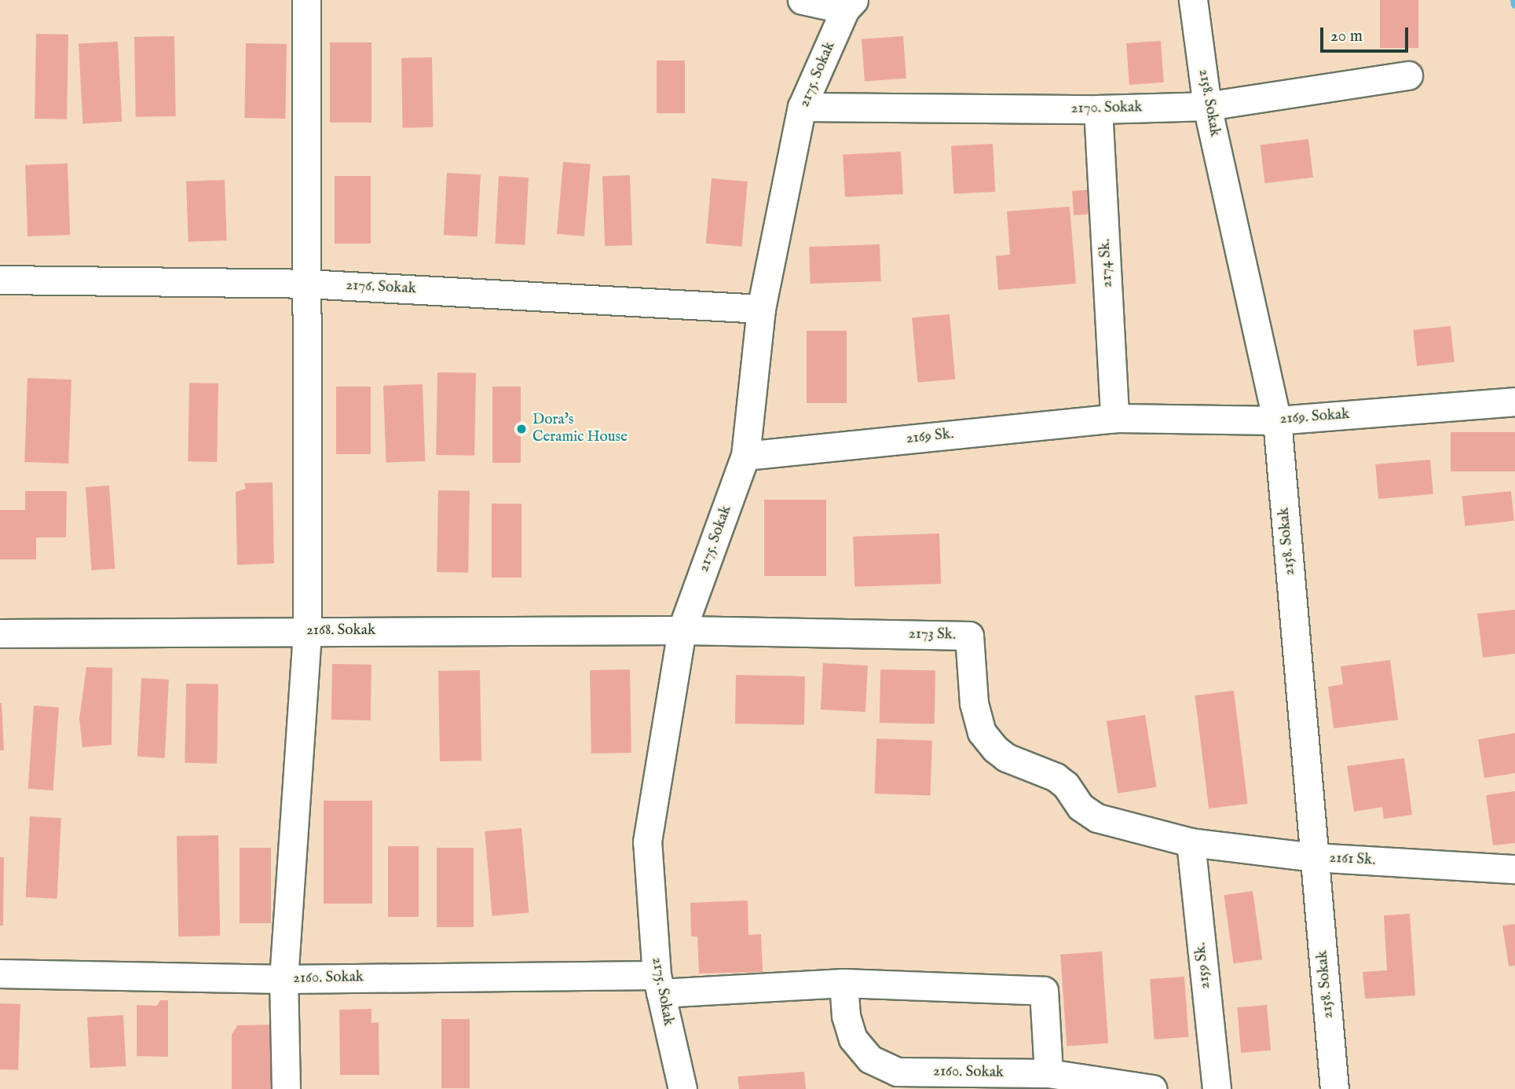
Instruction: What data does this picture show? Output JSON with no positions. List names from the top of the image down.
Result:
{
  "streets": {
    "street": [
      "2175. Sokak",
      "2158. Sokak",
      "2170. Sokak",
      "2174 Sk.",
      "2176. Sokak",
      "2169. Sokak",
      "2169 Sk.",
      "2168. Sokak",
      "2173 Sk.",
      "2161 Sk.",
      "2159 Sk.",
      "2160. Sokak"
    ]
  },
  "crossings": [
    ["2175. Sokak", "2170. Sokak"],
    ["2175. Sokak", "2176. Sokak"],
    ["2175. Sokak", "2169 Sk."],
    ["2175. Sokak", "2168. Sokak"],
    ["2175. Sokak", "2173 Sk."],
    ["2175. Sokak", "2160. Sokak"],
    ["2158. Sokak", "2170. Sokak"],
    ["2158. Sokak", "2169. Sokak"],
    ["2158. Sokak", "2161 Sk."],
    ["2170. Sokak", "2174 Sk."],
    ["2174 Sk.", "2169. Sokak"],
    ["2174 Sk.", "2169 Sk."],
    ["2169. Sokak", "2169 Sk."],
    ["2168. Sokak", "2173 Sk."],
    ["2173 Sk.", "2161 Sk."],
    ["2161 Sk.", "2159 Sk."]
  ],
  "places": ["Dora's Ceramic House"],
  "scale_bar": "20 m"
}
